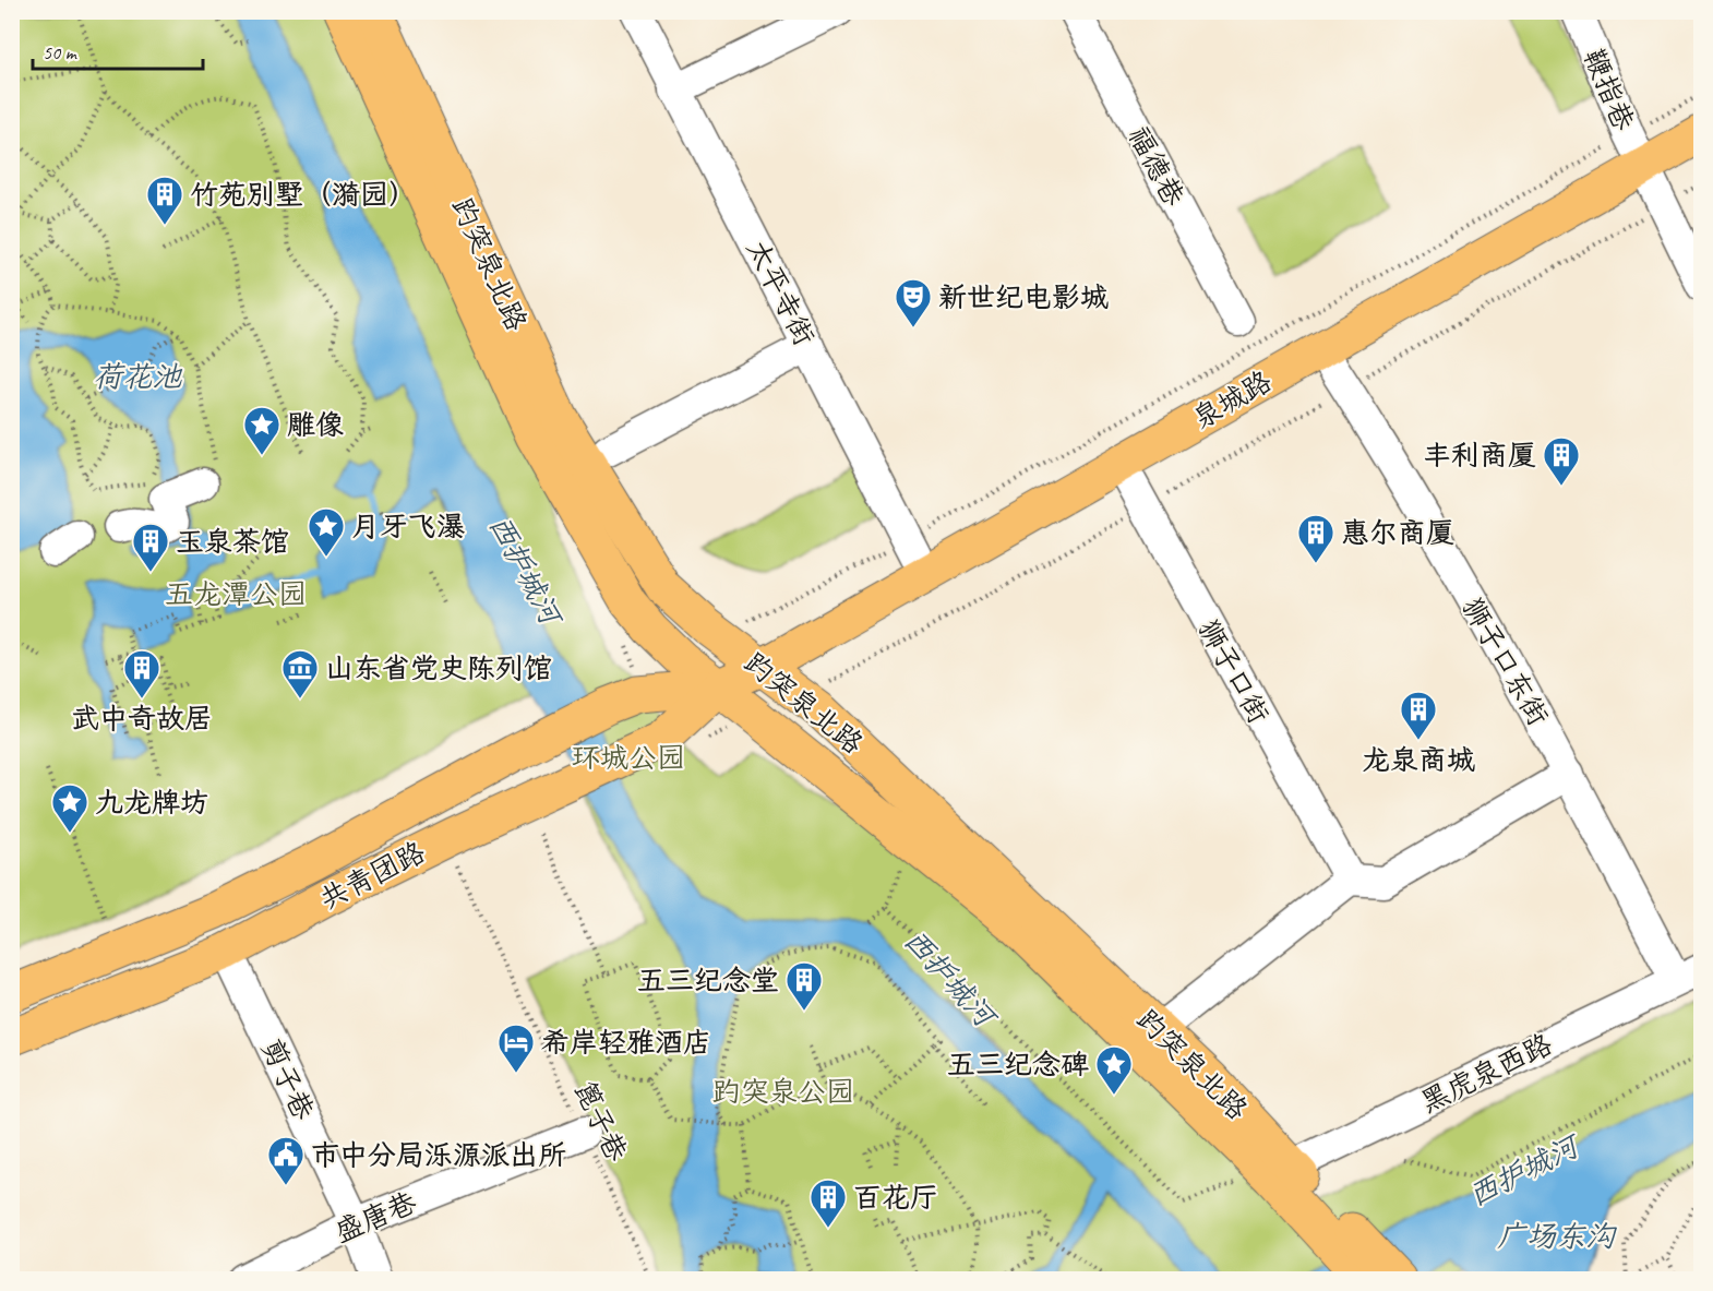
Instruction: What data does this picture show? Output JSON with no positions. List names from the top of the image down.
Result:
{
  "streets": {
    "main road": ["趵突泉北路", "泉城路", "共青团路"],
    "street": [
      "鞭指巷",
      "福德巷",
      "太平寺街",
      "狮子口东街",
      "狮子口街",
      "黑虎泉西路",
      "剪子巷",
      "盛唐巷"
    ],
    "path": ["篦子巷"]
  },
  "crossings": [
    ["鞭指巷", "泉城路"],
    ["趵突泉北路", "泉城路"],
    ["趵突泉北路", "共青团路"],
    ["趵突泉北路", "黑虎泉西路"],
    ["太平寺街", "泉城路"],
    ["泉城路", "狮子口东街"],
    ["泉城路", "狮子口街"],
    ["泉城路", "共青团路"],
    ["狮子口东街", "黑虎泉西路"],
    ["共青团路", "剪子巷"],
    ["共青团路", "篦子巷"],
    ["剪子巷", "盛唐巷"],
    ["篦子巷", "盛唐巷"]
  ],
  "water": ["荷花池", "西护城河", "广场东沟"],
  "parks": ["五龙潭公园", "环城公园", "趵突泉公园"],
  "places": {
    "building": [
      "竹苑别墅（漪园）",
      "丰利商厦",
      "惠尔商厦",
      "玉泉茶馆",
      "武中奇故居",
      "龙泉商城",
      "五三纪念堂",
      "百花厅"
    ],
    "theatre": ["新世纪电影城"],
    "place": [
      "雕像",
      "月牙飞瀑",
      "九龙牌坊",
      "五三纪念碑"
    ],
    "museum": ["山东省党史陈列馆"],
    "hotel": ["希岸轻雅酒店"],
    "public building": ["市中分局泺源派出所"]
  },
  "scale_bar": "50 m"
}
